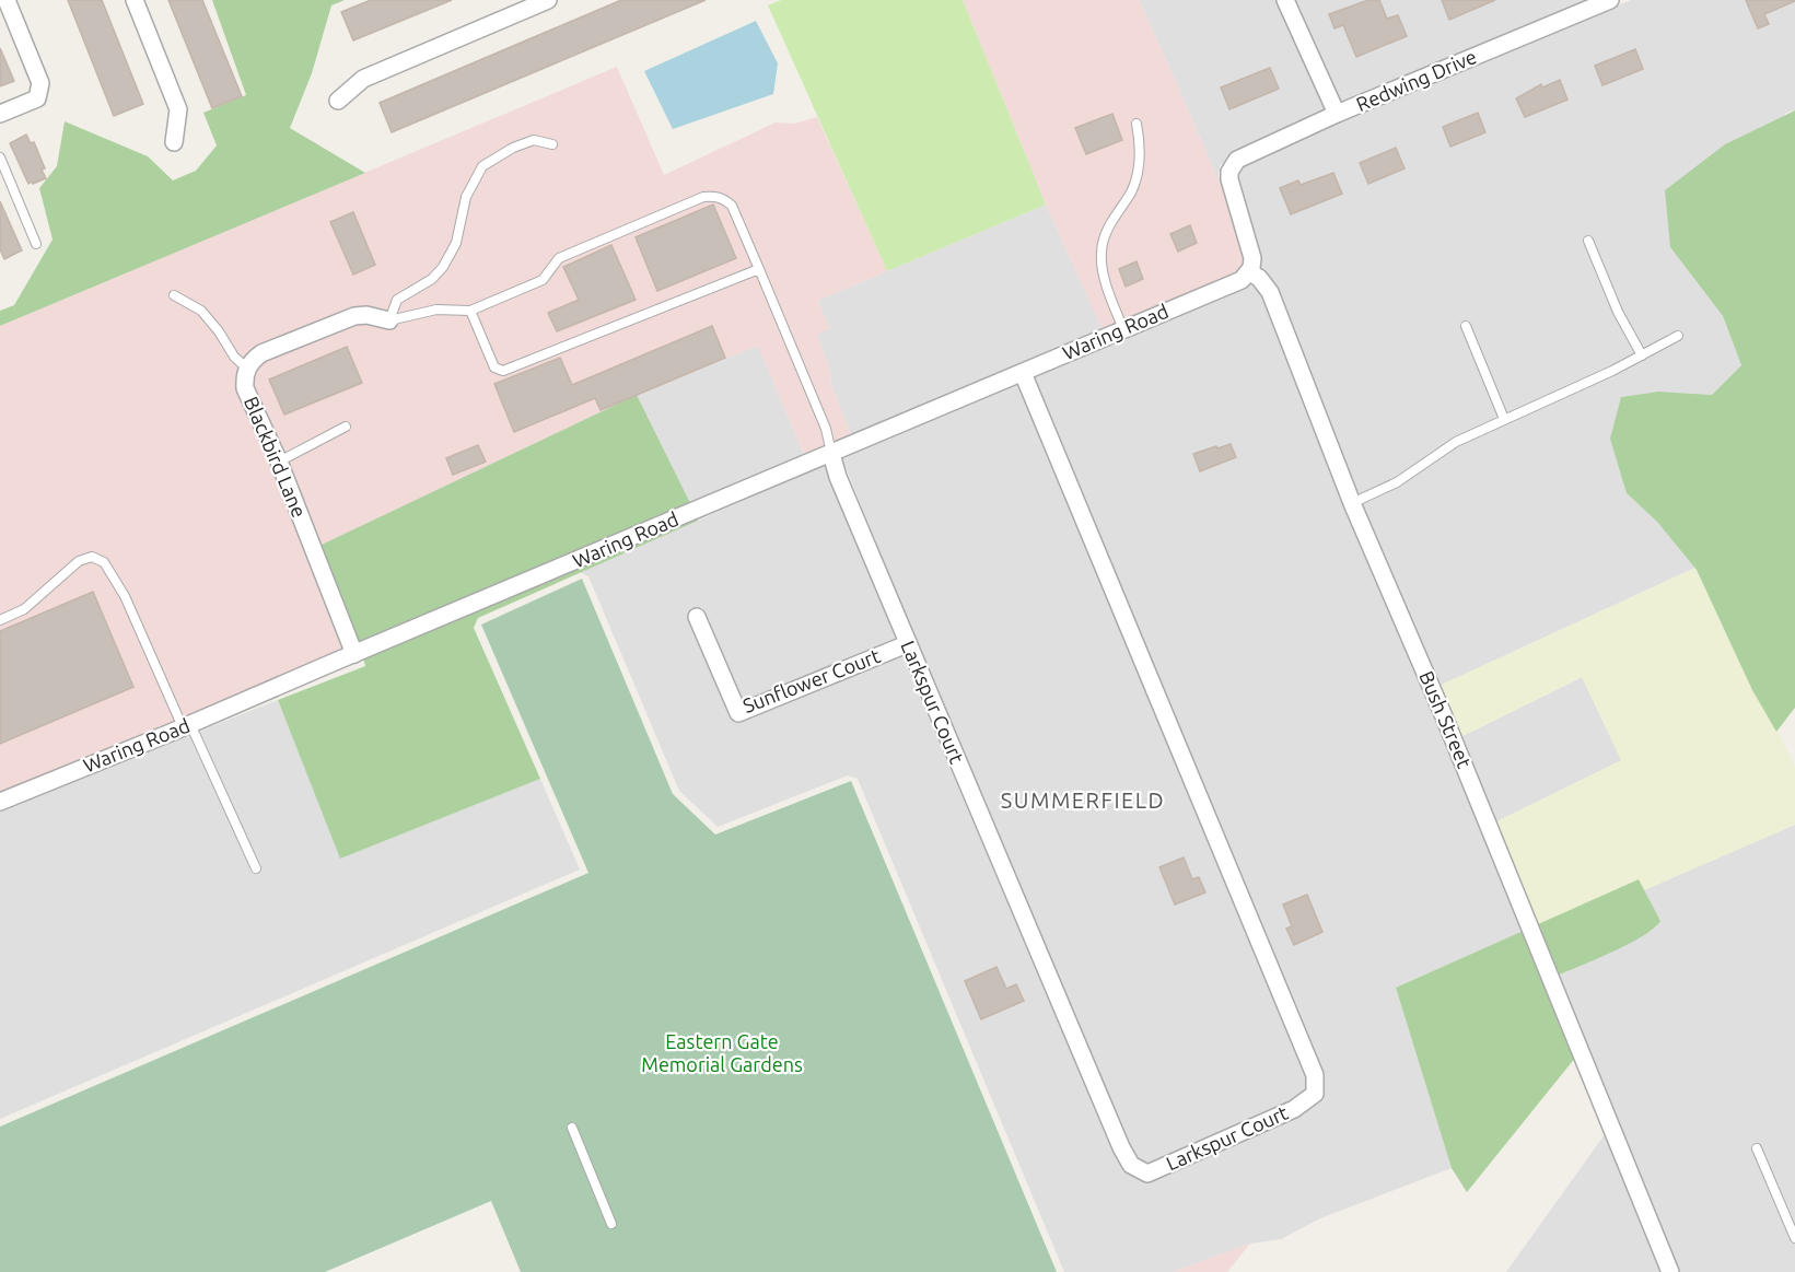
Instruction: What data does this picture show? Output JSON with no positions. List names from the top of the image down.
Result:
{
  "streets": {
    "street": [
      "Redwing Drive",
      "Waring Road",
      "Blackbird Lane",
      "Sunflower Court",
      "Larkspur Court",
      "Bush Street"
    ]
  },
  "crossings": [
    ["Redwing Drive", "Waring Road"],
    ["Redwing Drive", "Bush Street"],
    ["Waring Road", "Blackbird Lane"],
    ["Waring Road", "Larkspur Court"],
    ["Waring Road", "Bush Street"],
    ["Sunflower Court", "Larkspur Court"]
  ],
  "districts": ["SUMMERFIELD"],
  "parks": ["Eastern Gate Memorial Gardens"]
}
